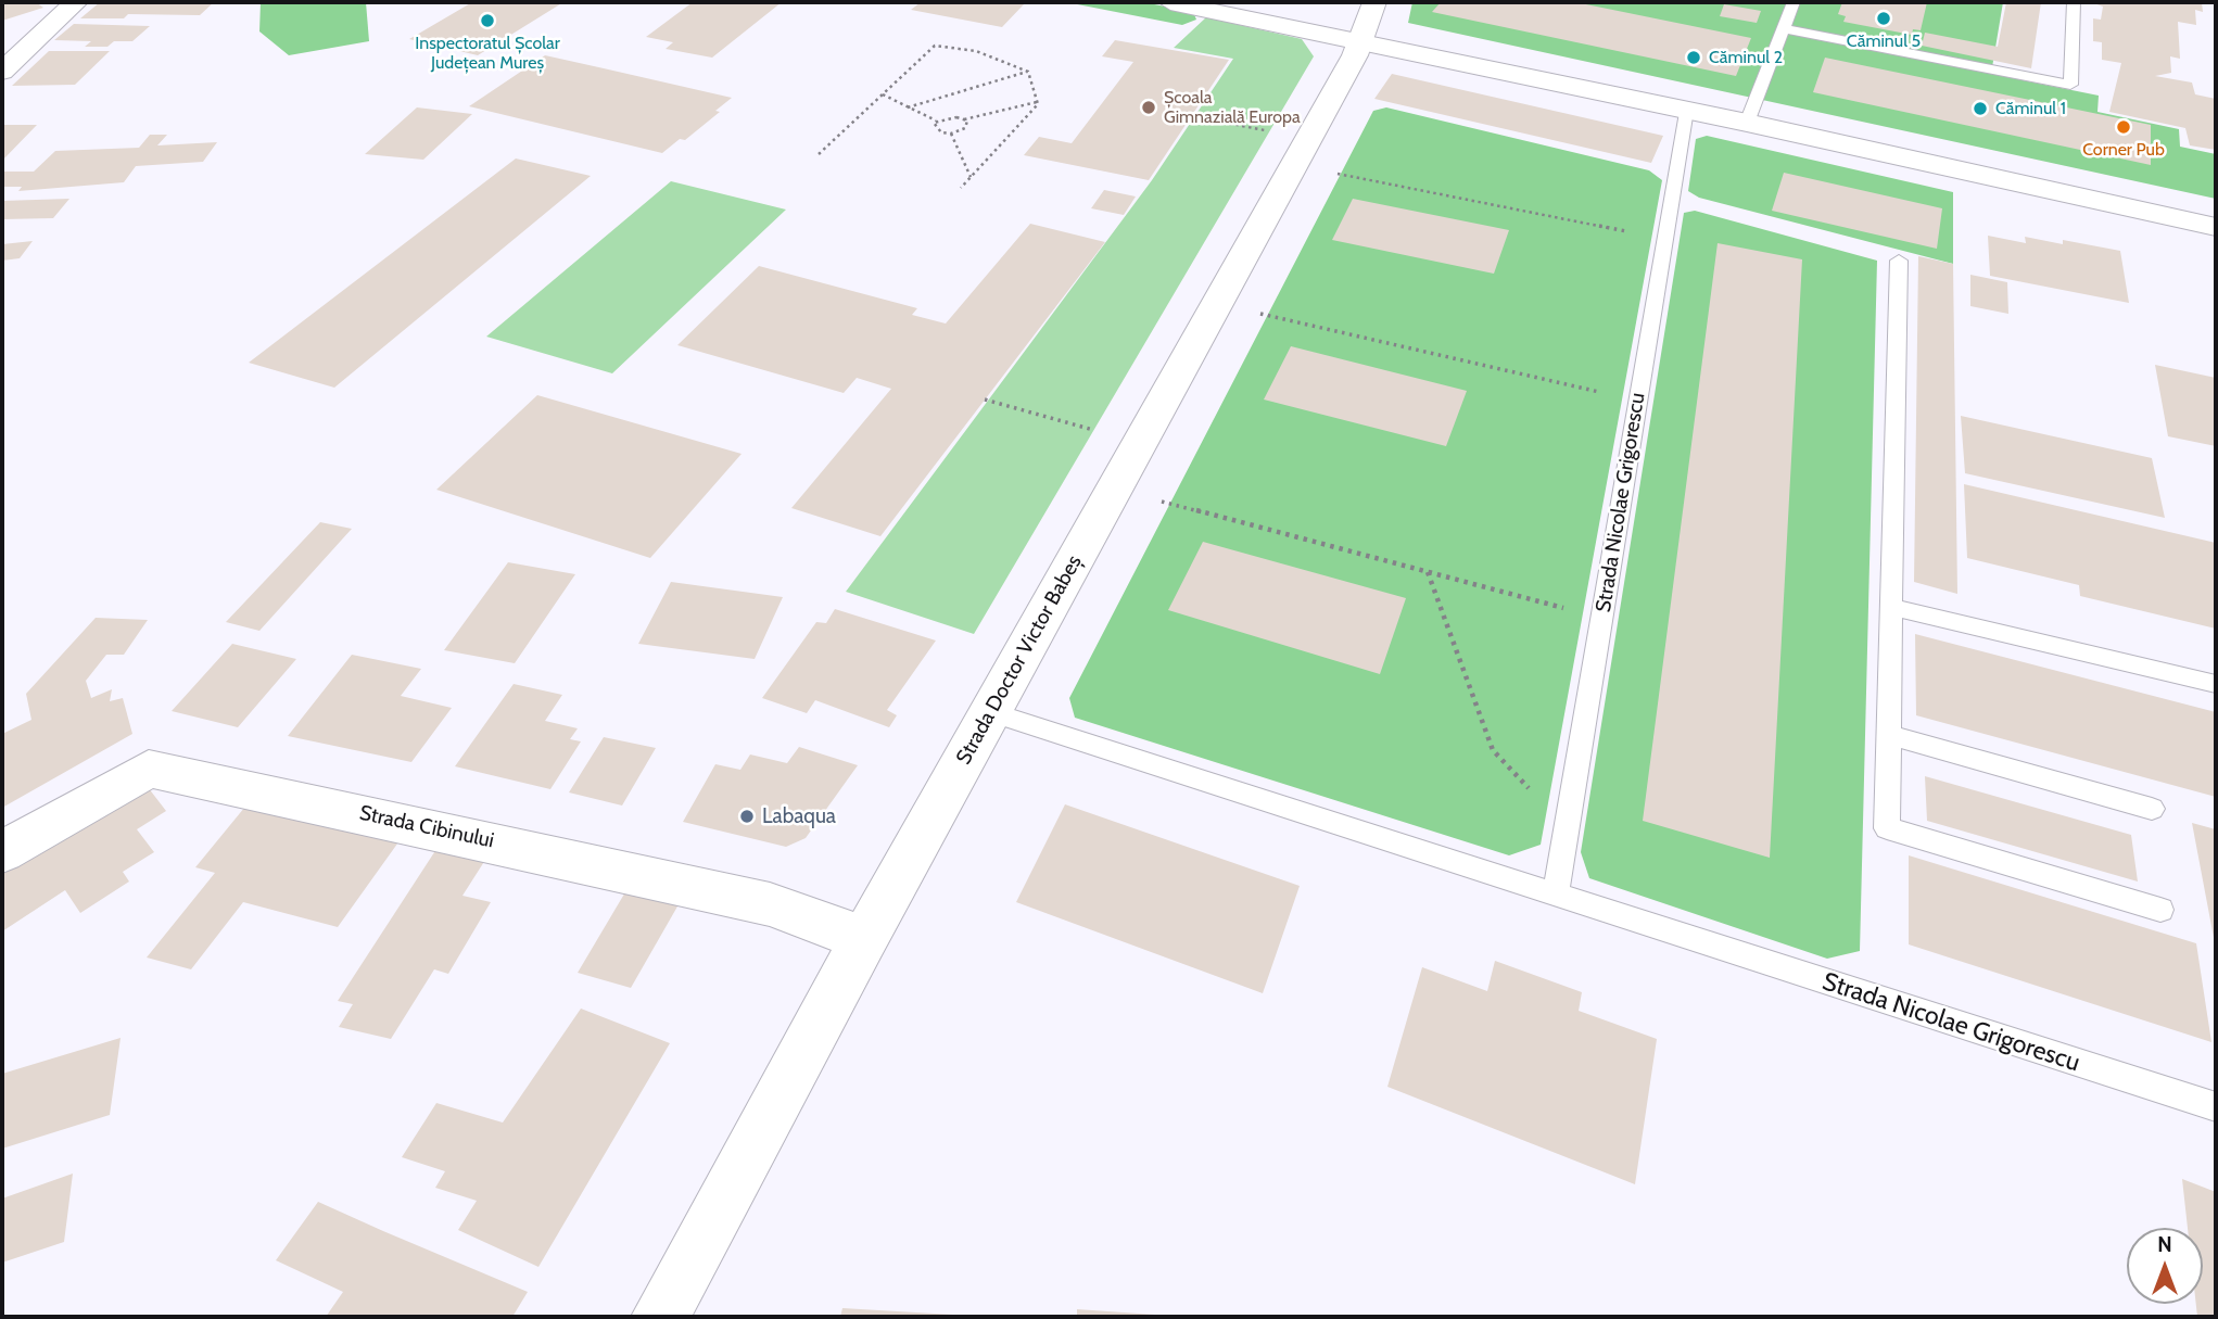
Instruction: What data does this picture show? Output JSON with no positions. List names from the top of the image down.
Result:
{
  "streets": {
    "street": ["Strada Doctor Victor Babeș", "Strada Cibinului"],
    "lane": ["Strada Nicolae Grigorescu"]
  },
  "crossings": [
    ["Strada Nicolae Grigorescu", "Strada Doctor Victor Babeș"],
    ["Strada Doctor Victor Babeș", "Strada Cibinului"]
  ],
  "places": [
    "Căminul 5",
    "Inspectoratul Școlar Județean Mureș",
    "Căminul 2",
    "Școala Gimnazială Europa",
    "Căminul 1",
    "Corner Pub",
    "Labaqua"
  ],
  "north": "top"
}
